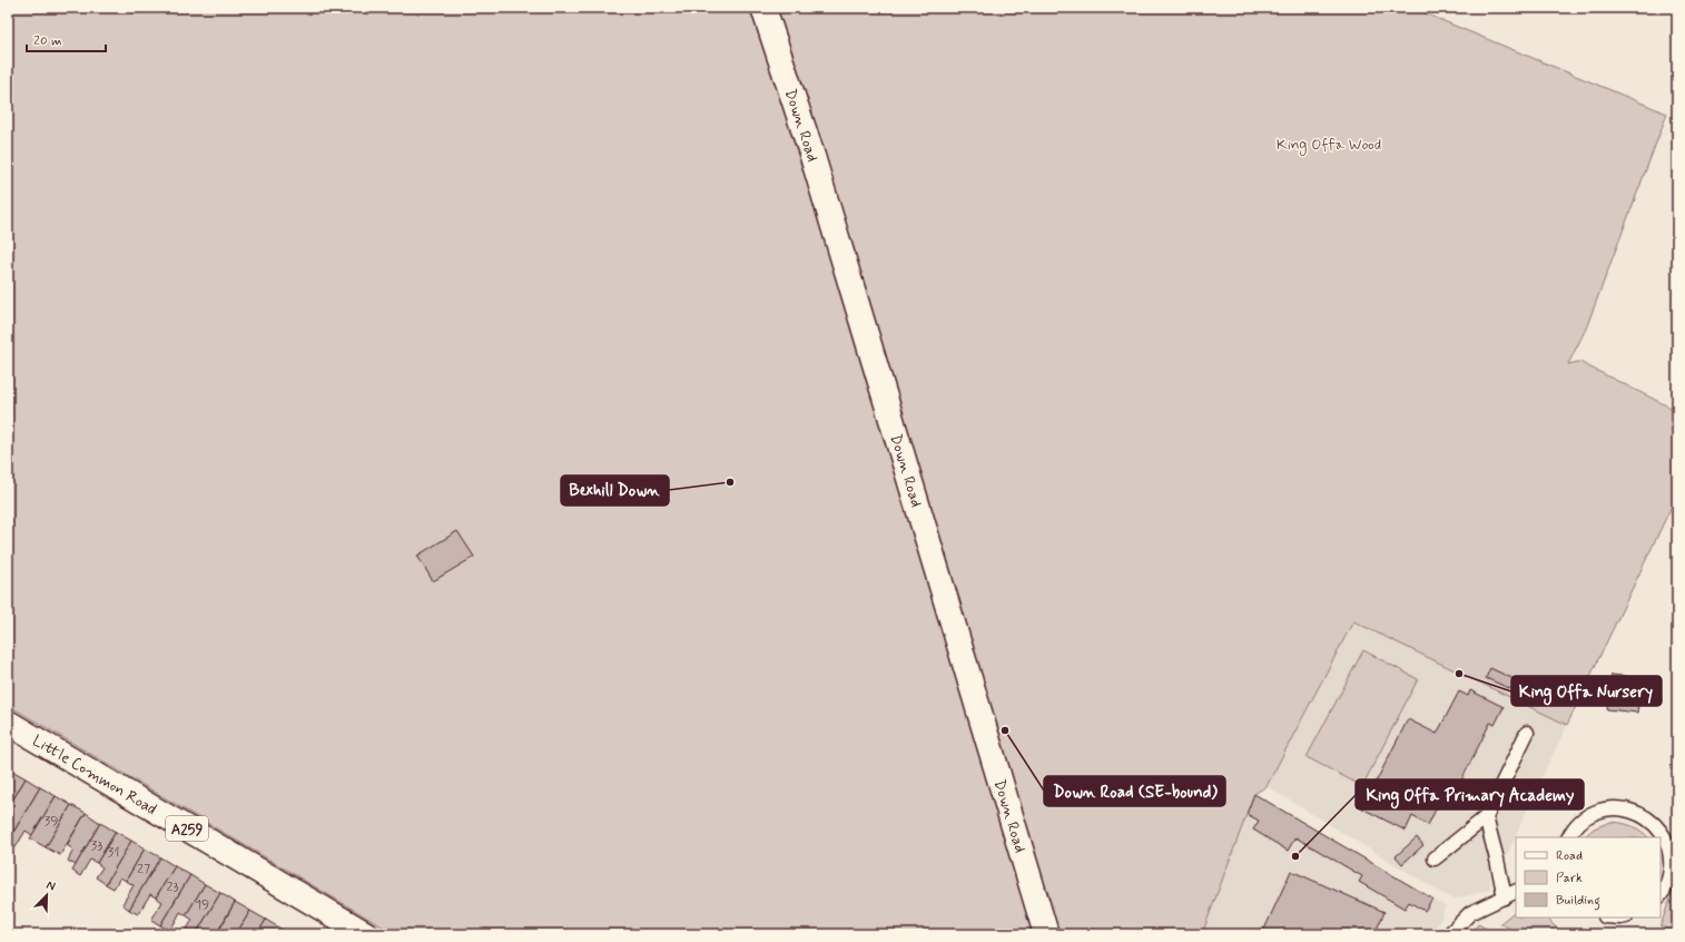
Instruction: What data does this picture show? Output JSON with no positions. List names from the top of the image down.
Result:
{
  "streets": {
    "main road": ["Down Road", "Little Common Road", "A259"]
  },
  "parks": ["King Offa Wood"],
  "places": [
    "Bexhill Down",
    "King Offa Nursery",
    "Down Road (SE-bound)",
    "King Offa Primary Academy"
  ],
  "house_numbers": [
    "39",
    "33",
    "31",
    "27",
    "23",
    "19"
  ],
  "legend": ["Road", "Park", "Building"],
  "scale_bar": "20 m",
  "north": "top right"
}
